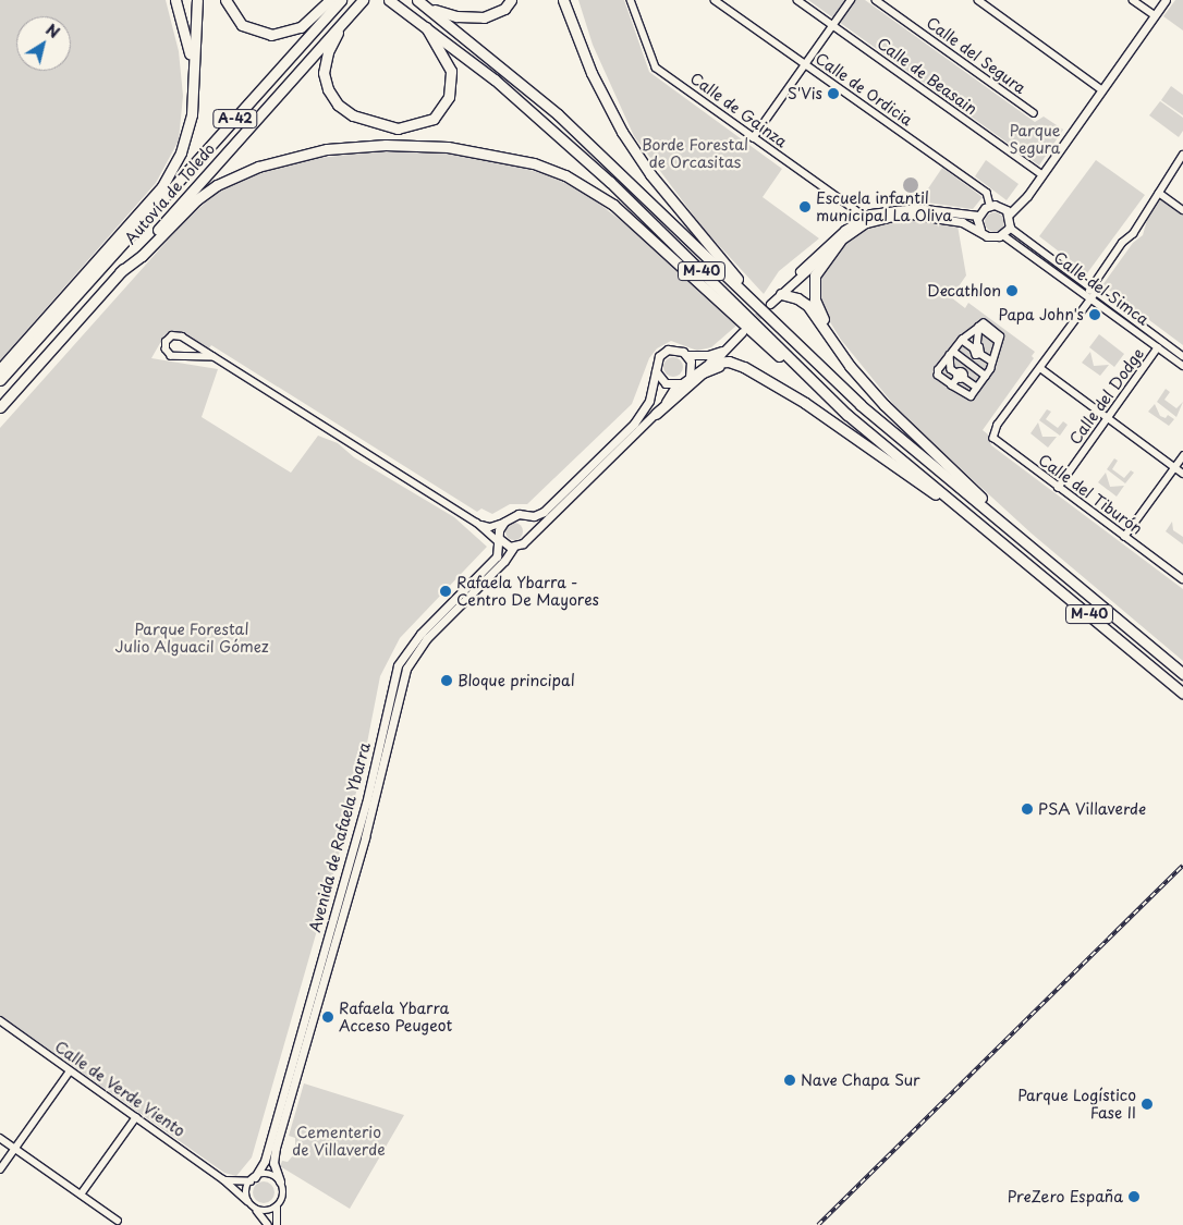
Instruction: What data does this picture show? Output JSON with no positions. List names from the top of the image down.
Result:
{
  "streets": {
    "highway": ["A-42", "Autovía de Toledo", "M-40"],
    "main road": ["Avenida de Rafaela Ybarra"],
    "street": [
      "Calle del Segura",
      "Calle de Beasain",
      "Calle de Ordicia",
      "Calle de Gainza",
      "Calle del Simca",
      "Calle del Dodge",
      "Calle del Tiburón",
      "Calle de Verde Viento"
    ]
  },
  "crossings": [
    ["Calle de Ordicia", "Calle del Simca"],
    ["Calle del Simca", "Calle del Dodge"],
    ["Calle del Dodge", "Calle del Tiburón"],
    ["Avenida de Rafaela Ybarra", "Calle de Verde Viento"]
  ],
  "parks": [
    "Parque Segura",
    "Borde Forestal de Orcasitas",
    "Parque Forestal Julio Alguacil Gómez",
    "Cementerio de Villaverde"
  ],
  "places": [
    "S'Vis",
    "Escuela infantil municipal La Oliva",
    "Decathlon",
    "Papa John's",
    "Rafaela Ybarra - Centro De Mayores",
    "Bloque principal",
    "PSA Villaverde",
    "Rafaela Ybarra Acceso Peugeot",
    "Nave Chapa Sur",
    "Parque Logístico Fase II",
    "PreZero España"
  ],
  "north": "top right"
}
